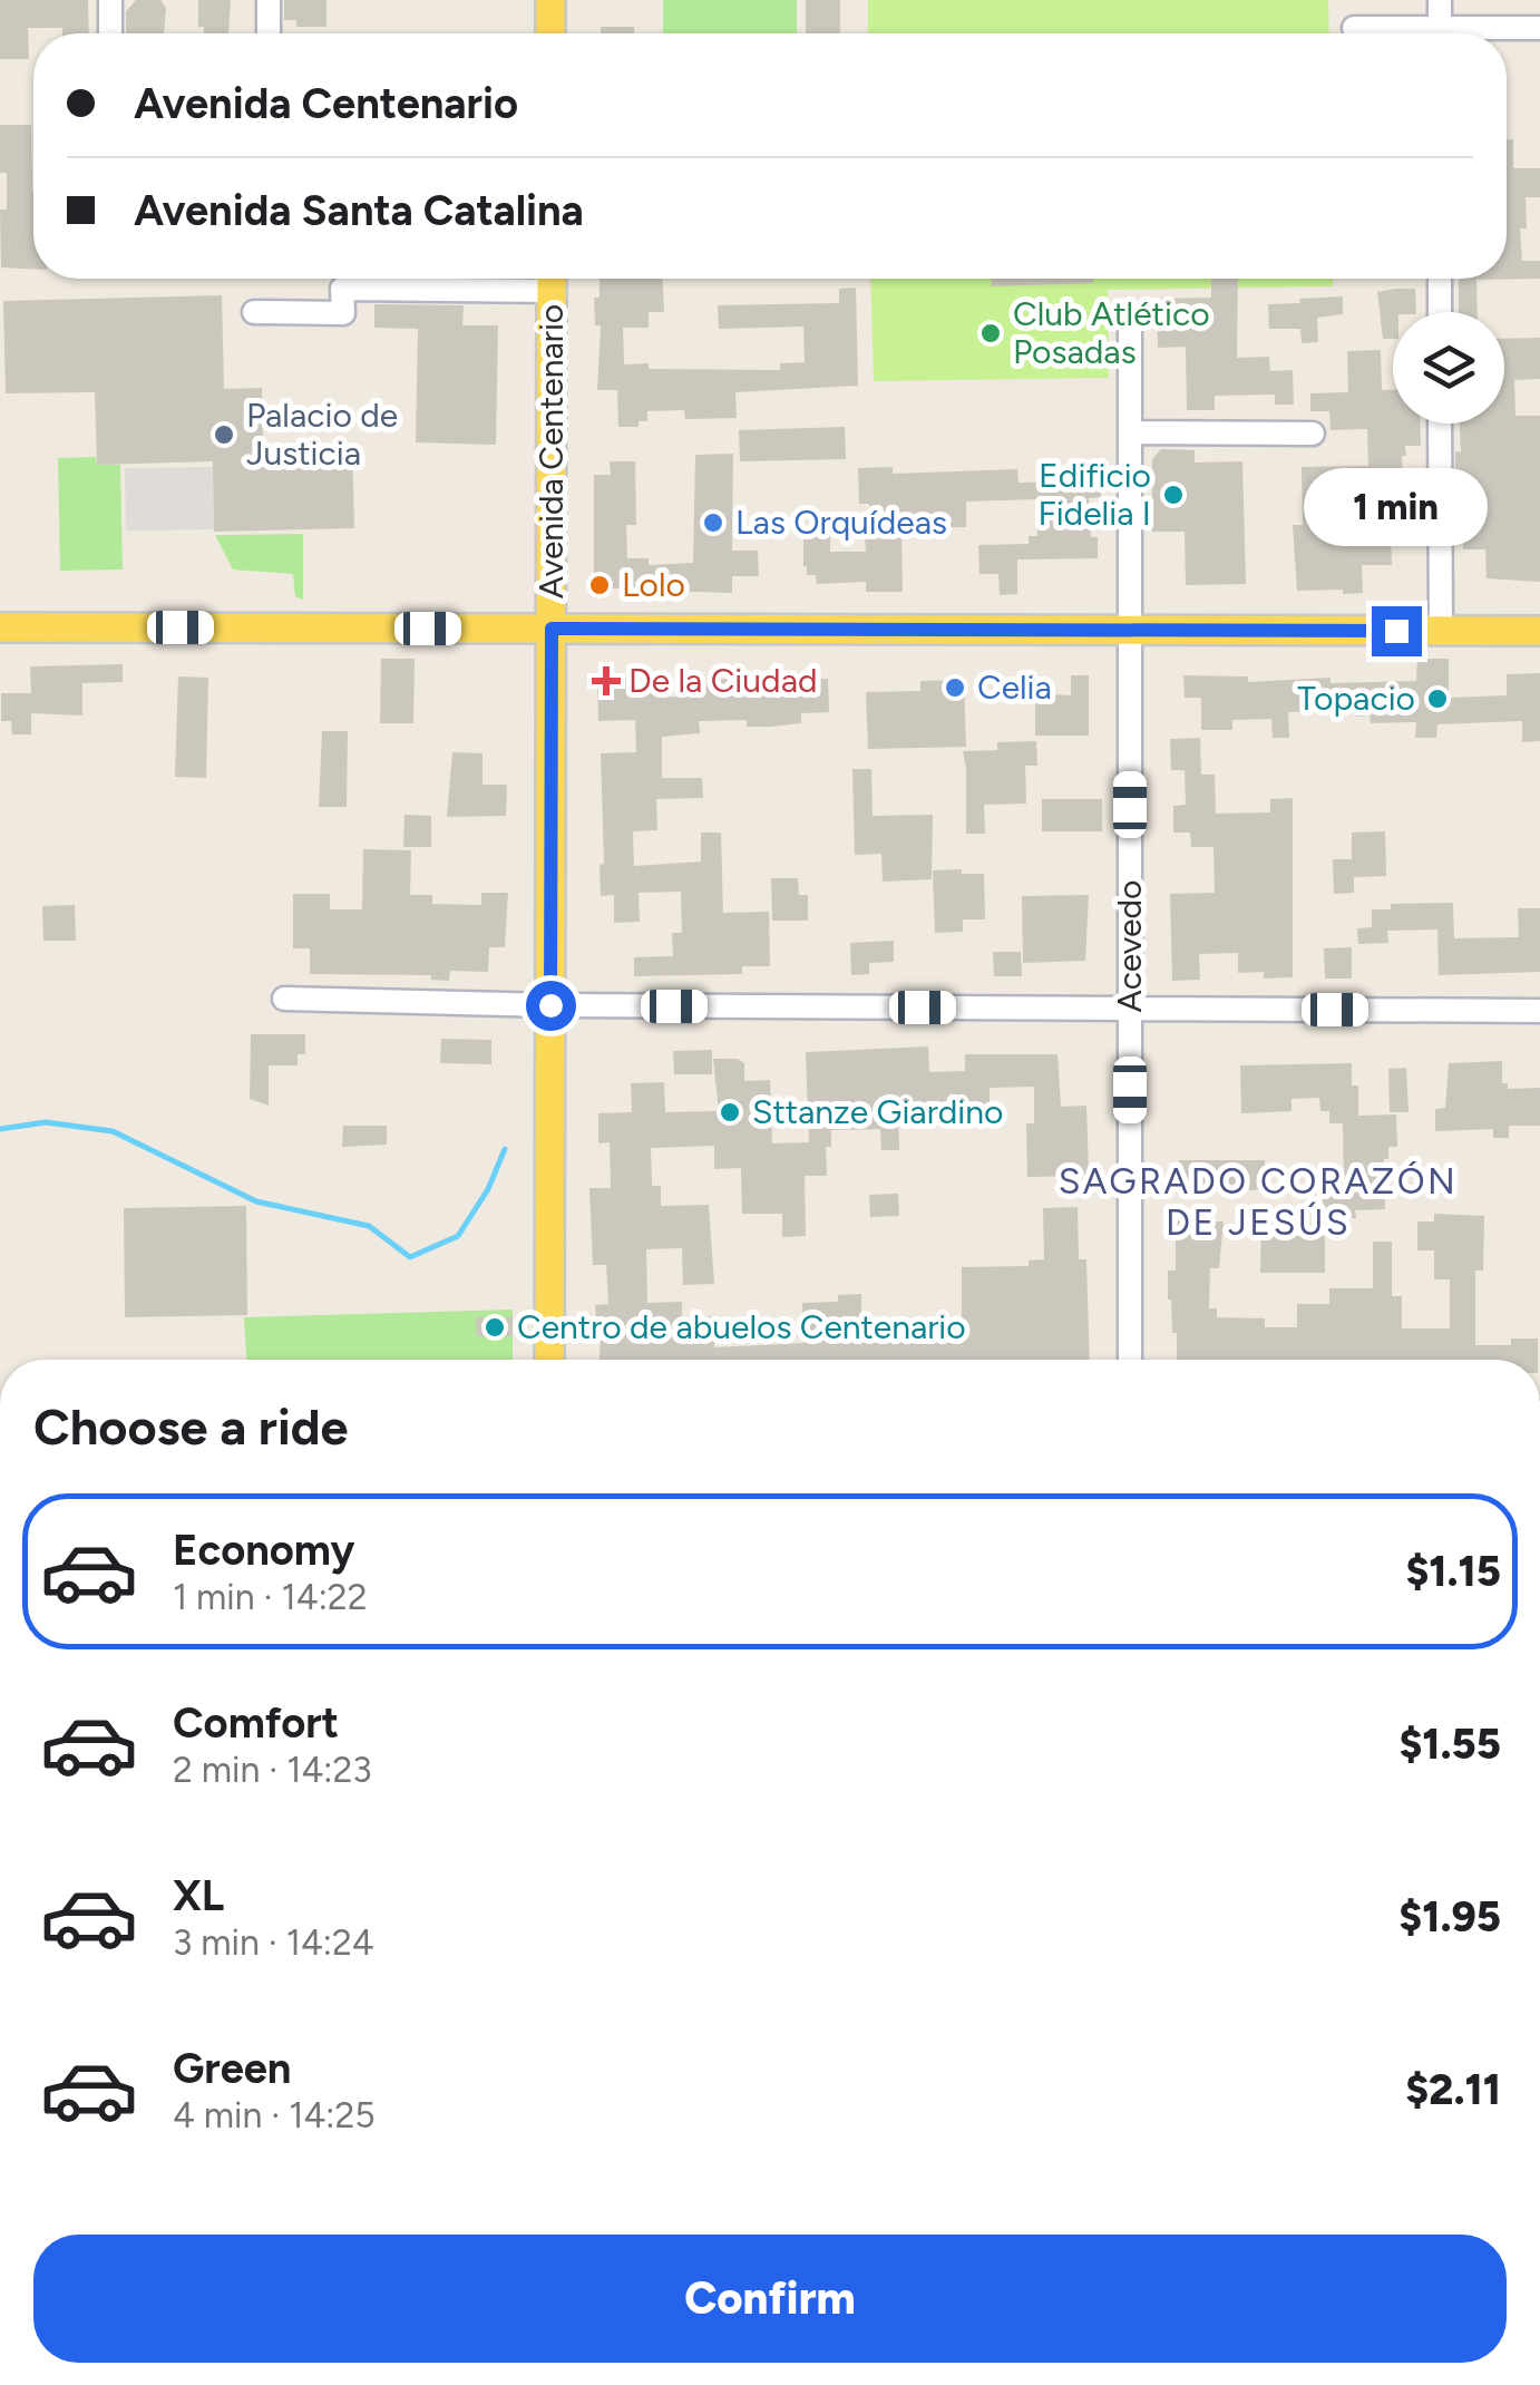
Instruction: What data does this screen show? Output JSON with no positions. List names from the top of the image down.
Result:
{
  "streets": {
    "main road": ["Avenida Centenario"],
    "street": ["Acevedo"]
  },
  "districts": ["SAGRADO CORAZÓN DE JESÚS"],
  "places": {
    "other": [
      "Club Atlético Posadas",
      "Palacio de Justicia",
      "Edificio Fidelia I",
      "Las Orquídeas",
      "Lolo",
      "Celia",
      "Topacio",
      "Sttanze Giardino",
      "Centro de abuelos Centenario"
    ],
    "health": ["De la Ciudad"]
  },
  "page": {
    "banner": ["Avenida Centenario", "Avenida Santa Catalina"],
    "bubble": "1 min",
    "heading": "Choose a ride",
    "list": [
      {
        "name": "Economy",
        "note": "1 min · 14:22",
        "value": "$1.15"
      },
      {
        "name": "Comfort",
        "note": "2 min · 14:23",
        "value": "$1.55"
      },
      {
        "name": "XL",
        "note": "3 min · 14:24",
        "value": "$1.95"
      },
      {
        "name": "Green",
        "note": "4 min · 14:25",
        "value": "$2.11"
      }
    ],
    "buttons": "Confirm"
  }
}
